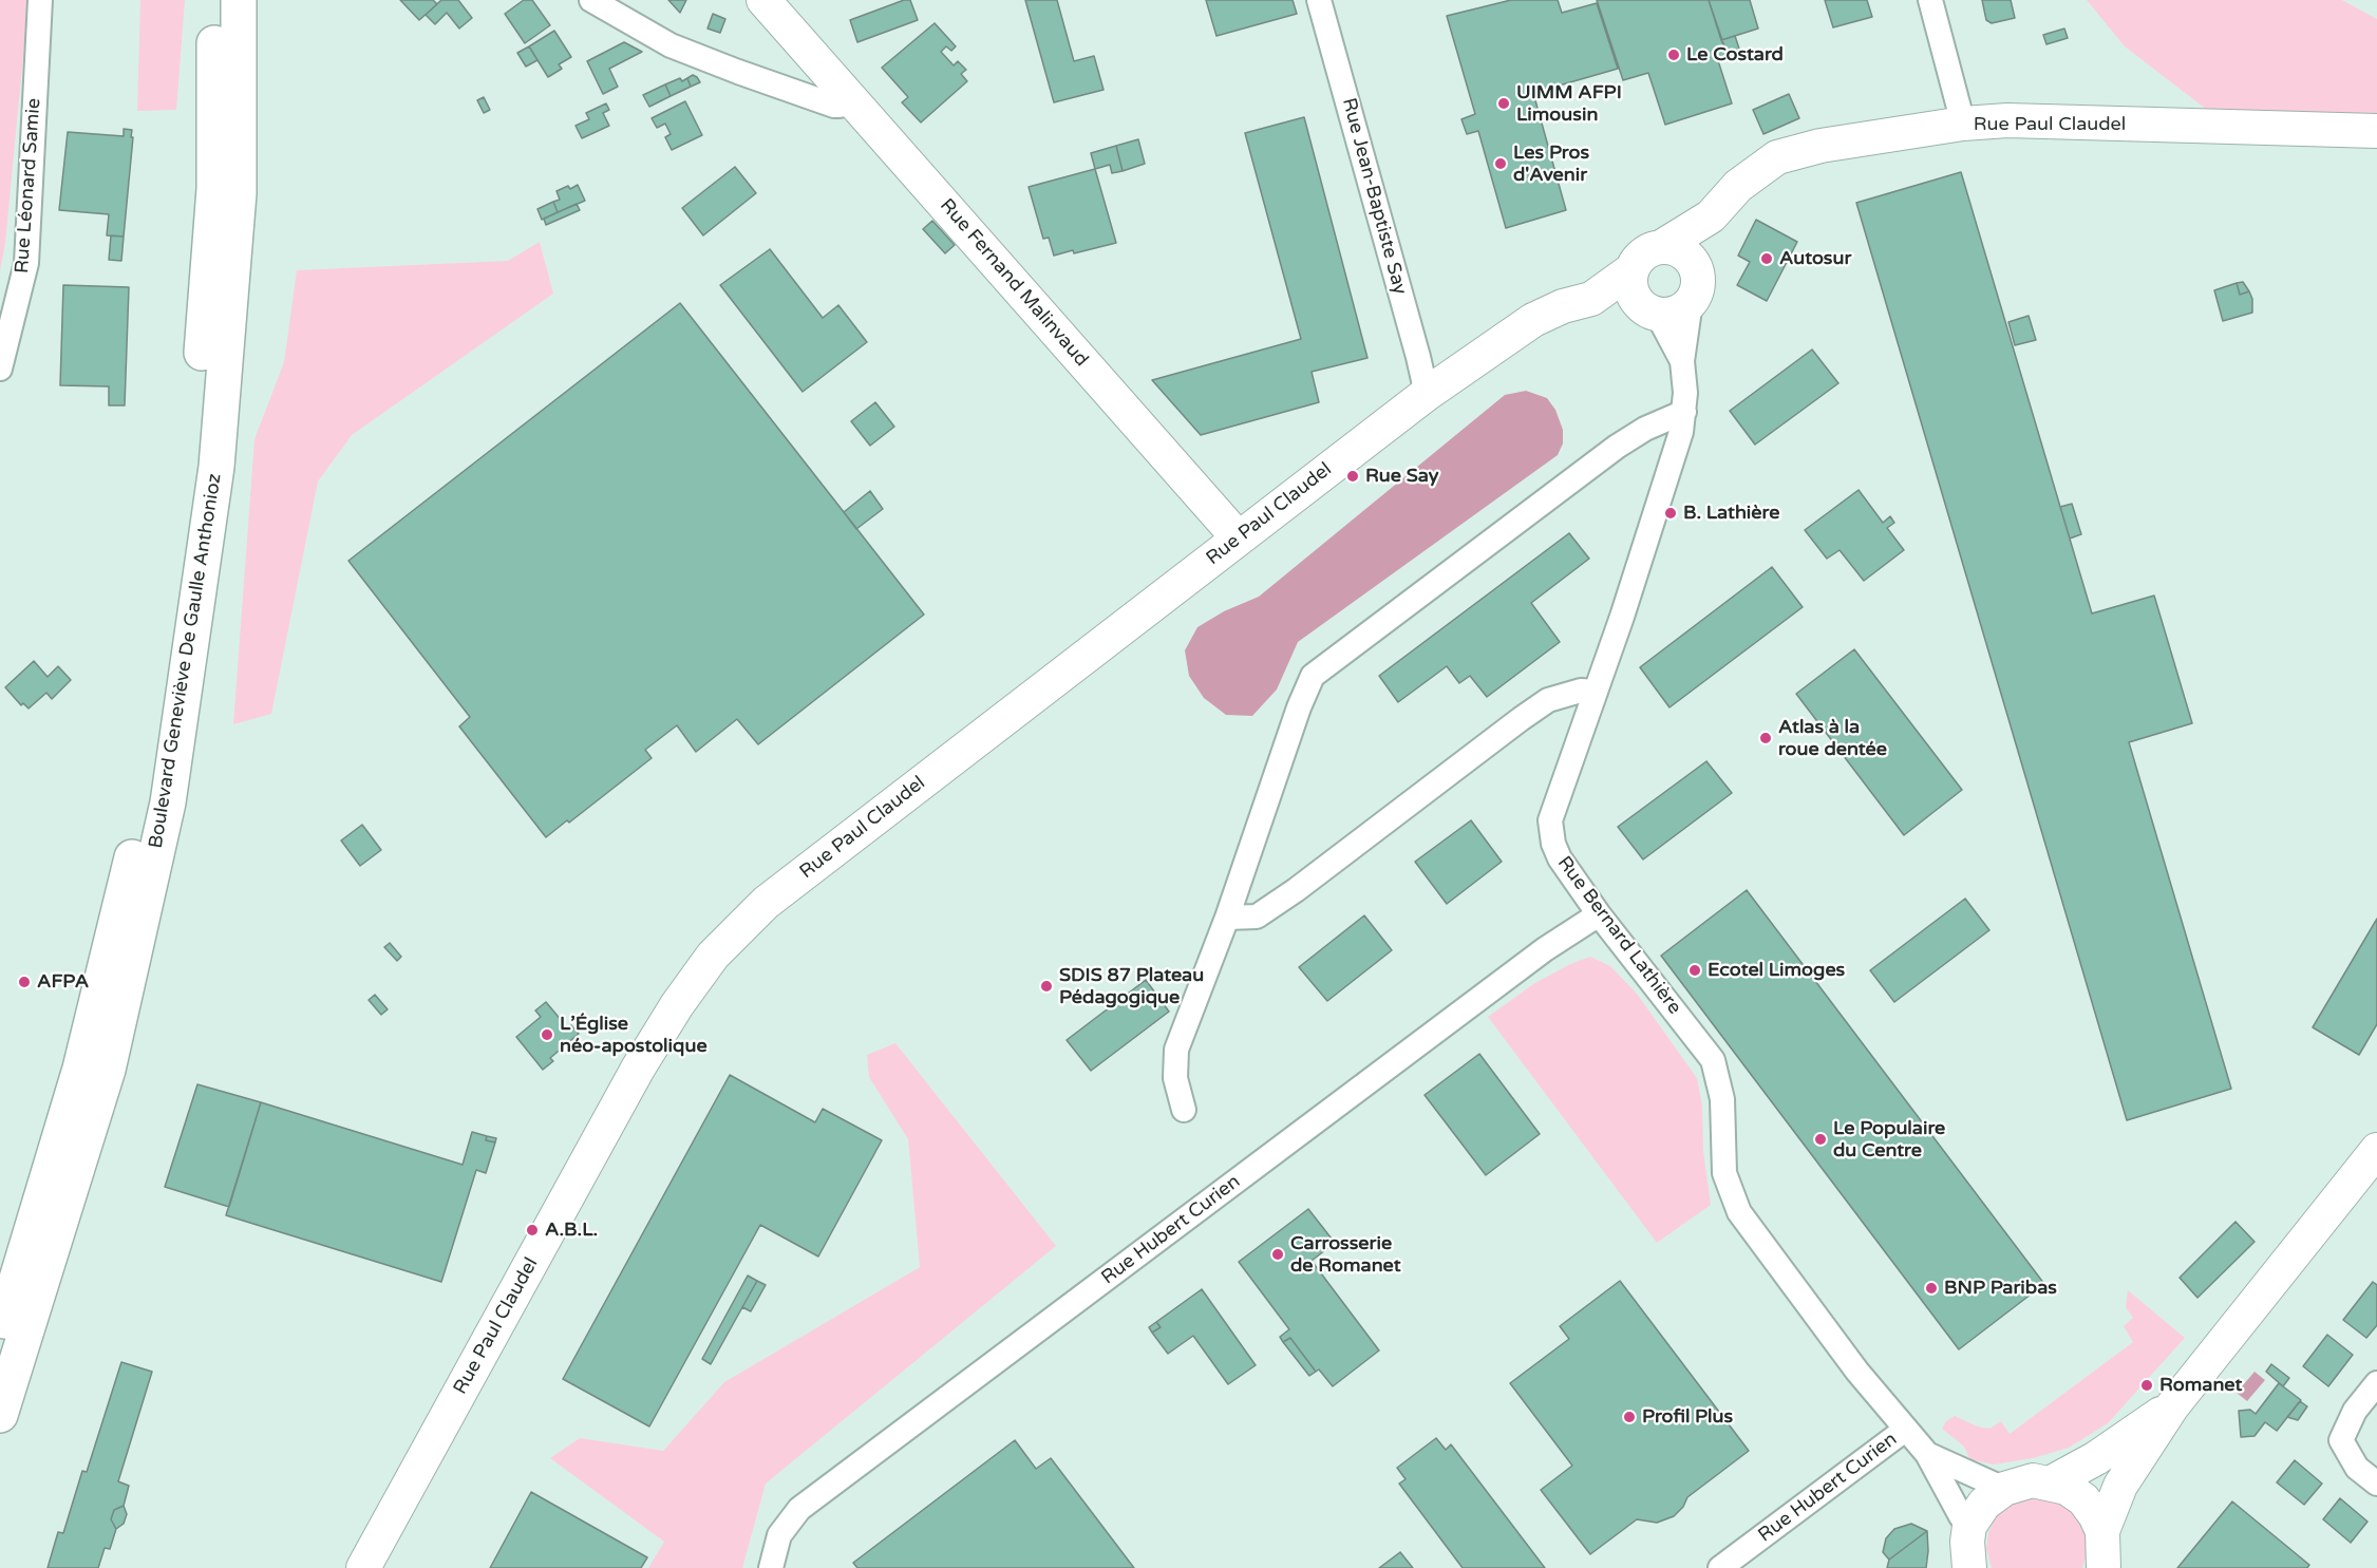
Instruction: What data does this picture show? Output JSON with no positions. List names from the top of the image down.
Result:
{
  "streets": {
    "main road": ["Boulevard Geneviève De Gaulle Anthonioz"],
    "street": [
      "Rue Paul Claudel",
      "Rue Léonard Samie",
      "Rue Jean-Baptiste Say",
      "Rue Fernand Malinvaud",
      "Rue Bernard Lathière",
      "Rue Hubert Curien"
    ]
  },
  "crossings": [
    ["Rue Paul Claudel", "Rue Jean-Baptiste Say"],
    ["Rue Paul Claudel", "Rue Fernand Malinvaud"],
    ["Rue Paul Claudel", "Rue Bernard Lathière"],
    ["Rue Bernard Lathière", "Rue Hubert Curien"]
  ],
  "places": [
    "Le Costard",
    "UIMM AFPI Limousin",
    "Les Pros d'Avenir",
    "Autosur",
    "Rue Say",
    "B. Lathière",
    "Atlas à la roue dentée",
    "Ecotel Limoges",
    "AFPA",
    "SDIS 87 Plateau Pédagogique",
    "L’Église néo-apostolique",
    "Le Populaire du Centre",
    "A.B.L.",
    "Carrosserie de Romanet",
    "BNP Paribas",
    "Romanet",
    "Profil Plus"
  ]
}
